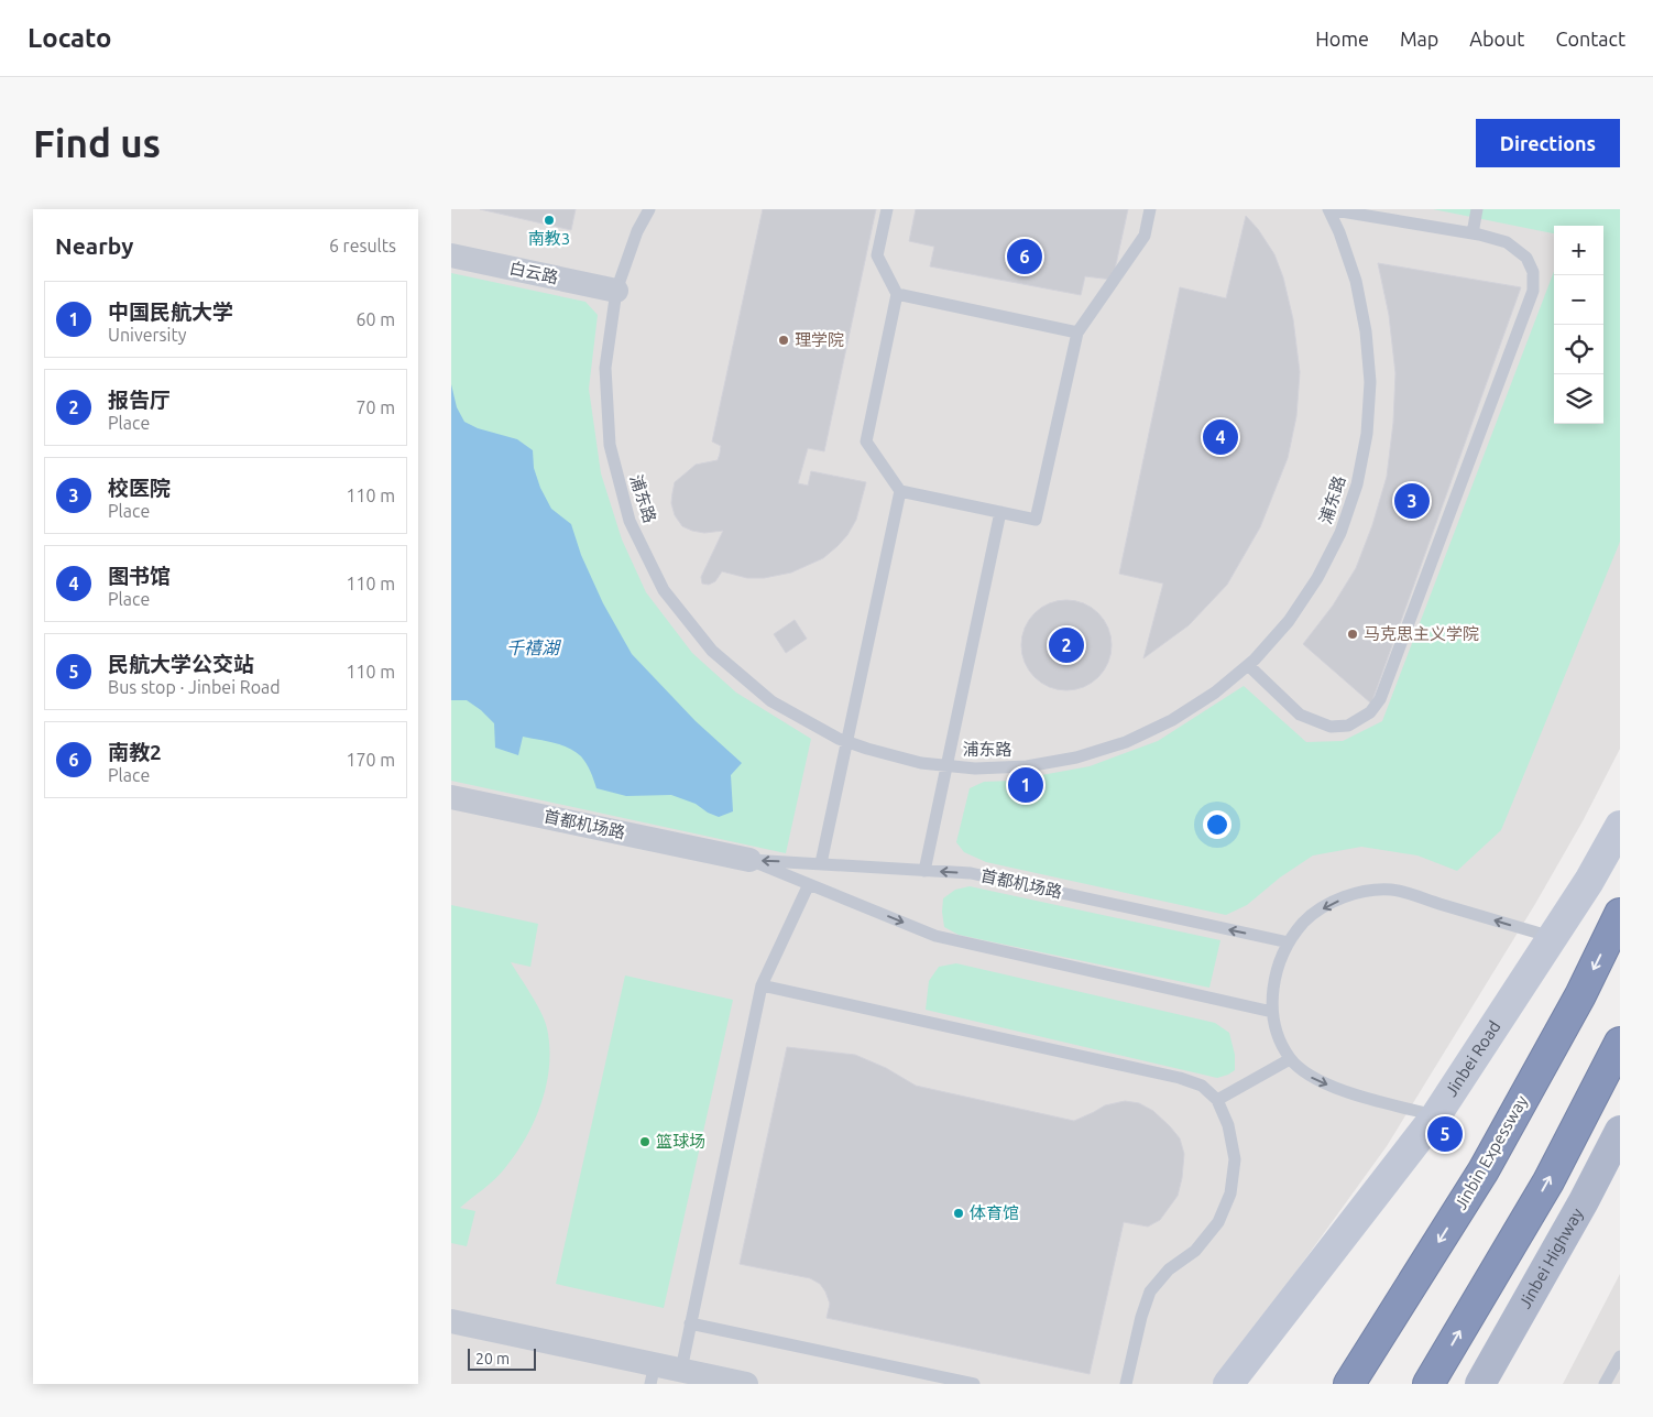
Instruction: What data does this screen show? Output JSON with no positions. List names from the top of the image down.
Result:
{
  "streets": {
    "highway": ["Jinbin Expessway"],
    "main road": ["Jinbei Highway"],
    "street": ["白云路", "首都机场路", "Jinbei Road"],
    "lane": ["浦东路"]
  },
  "crossings": [
    ["白云路", "浦东路"]
  ],
  "water": ["千禧湖"],
  "places": [
    "南教3",
    "理学院",
    "马克思主义学院",
    "篮球场",
    "体育馆"
  ],
  "scale_bar": "20 m",
  "page": {
    "header": "Locato",
    "nav": [
      "Home",
      "Map",
      "About",
      "Contact"
    ],
    "buttons": "Directions",
    "title": "Find us",
    "heading": ["Nearby", "6 results"],
    "map_buttons": ["+", "−"],
    "pins": [
      "6",
      "4",
      "3",
      "2",
      "1",
      "5"
    ],
    "list": [
      {
        "mark": "1",
        "name": "中国民航大学",
        "note": "University",
        "value": "60 m"
      },
      {
        "mark": "2",
        "name": "报告厅",
        "note": "Place",
        "value": "70 m"
      },
      {
        "mark": "3",
        "name": "校医院",
        "note": "Place",
        "value": "110 m"
      },
      {
        "mark": "4",
        "name": "图书馆",
        "note": "Place",
        "value": "110 m"
      },
      {
        "mark": "5",
        "name": "民航大学公交站",
        "note": "Bus stop · Jinbei Road",
        "value": "110 m"
      },
      {
        "mark": "6",
        "name": "南教2",
        "note": "Place",
        "value": "170 m"
      }
    ],
    "scale": "20 m"
  }
}
